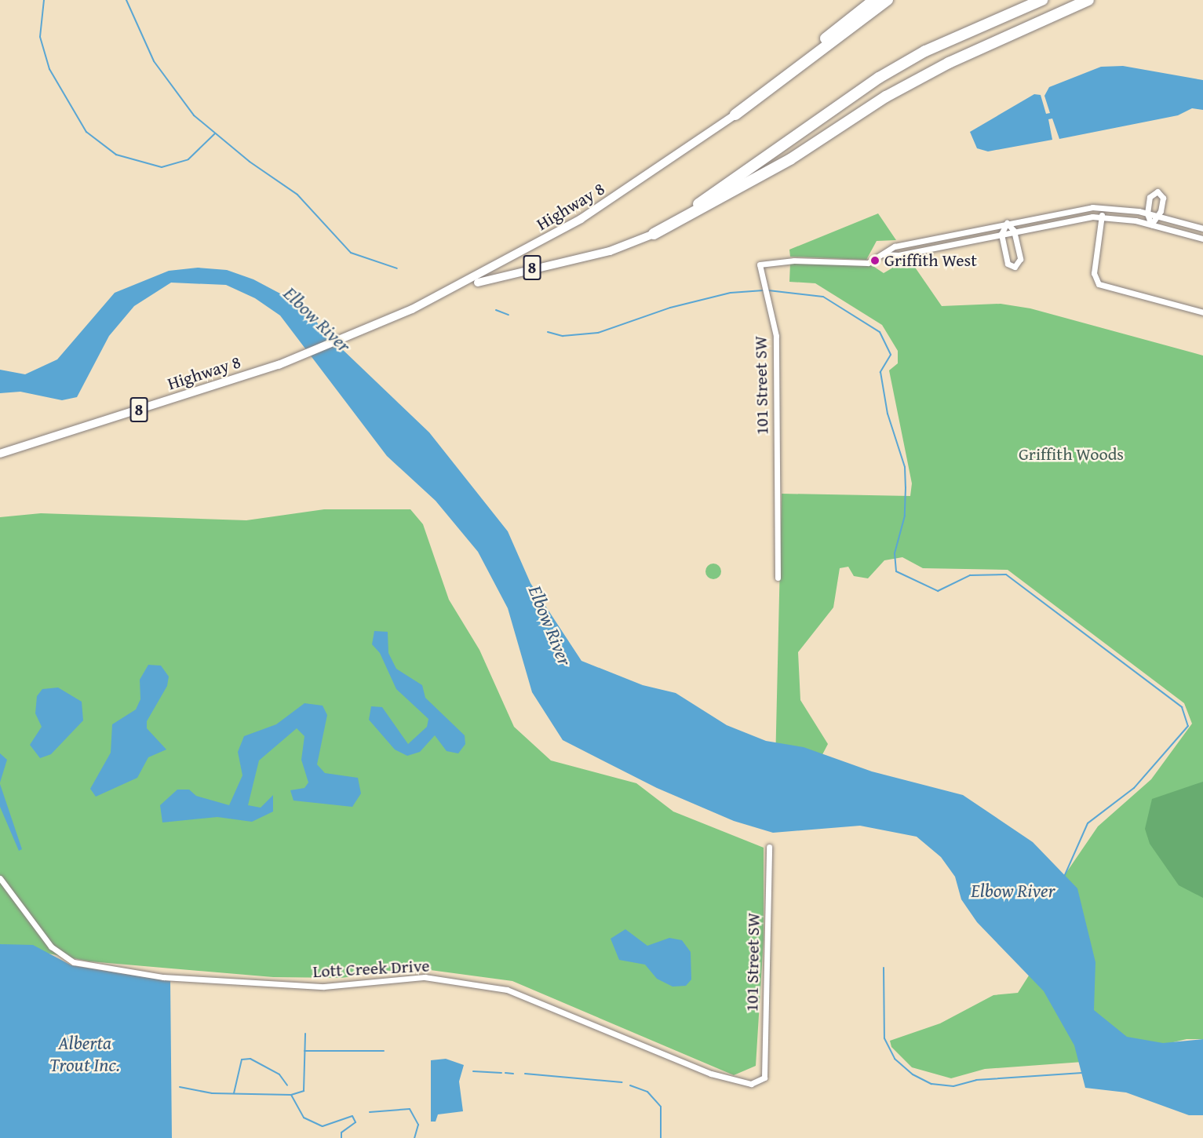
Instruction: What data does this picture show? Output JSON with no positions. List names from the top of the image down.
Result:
{
  "streets": {
    "main road": ["Highway 8", "8"],
    "street": ["101 Street SW", "Lott Creek Drive"]
  },
  "crossings": [
    ["101 Street SW", "Lott Creek Drive"]
  ],
  "water": ["Elbow River", "Alberta Trout Inc."],
  "parks": ["Griffith Woods"],
  "places": ["Griffith West"]
}
